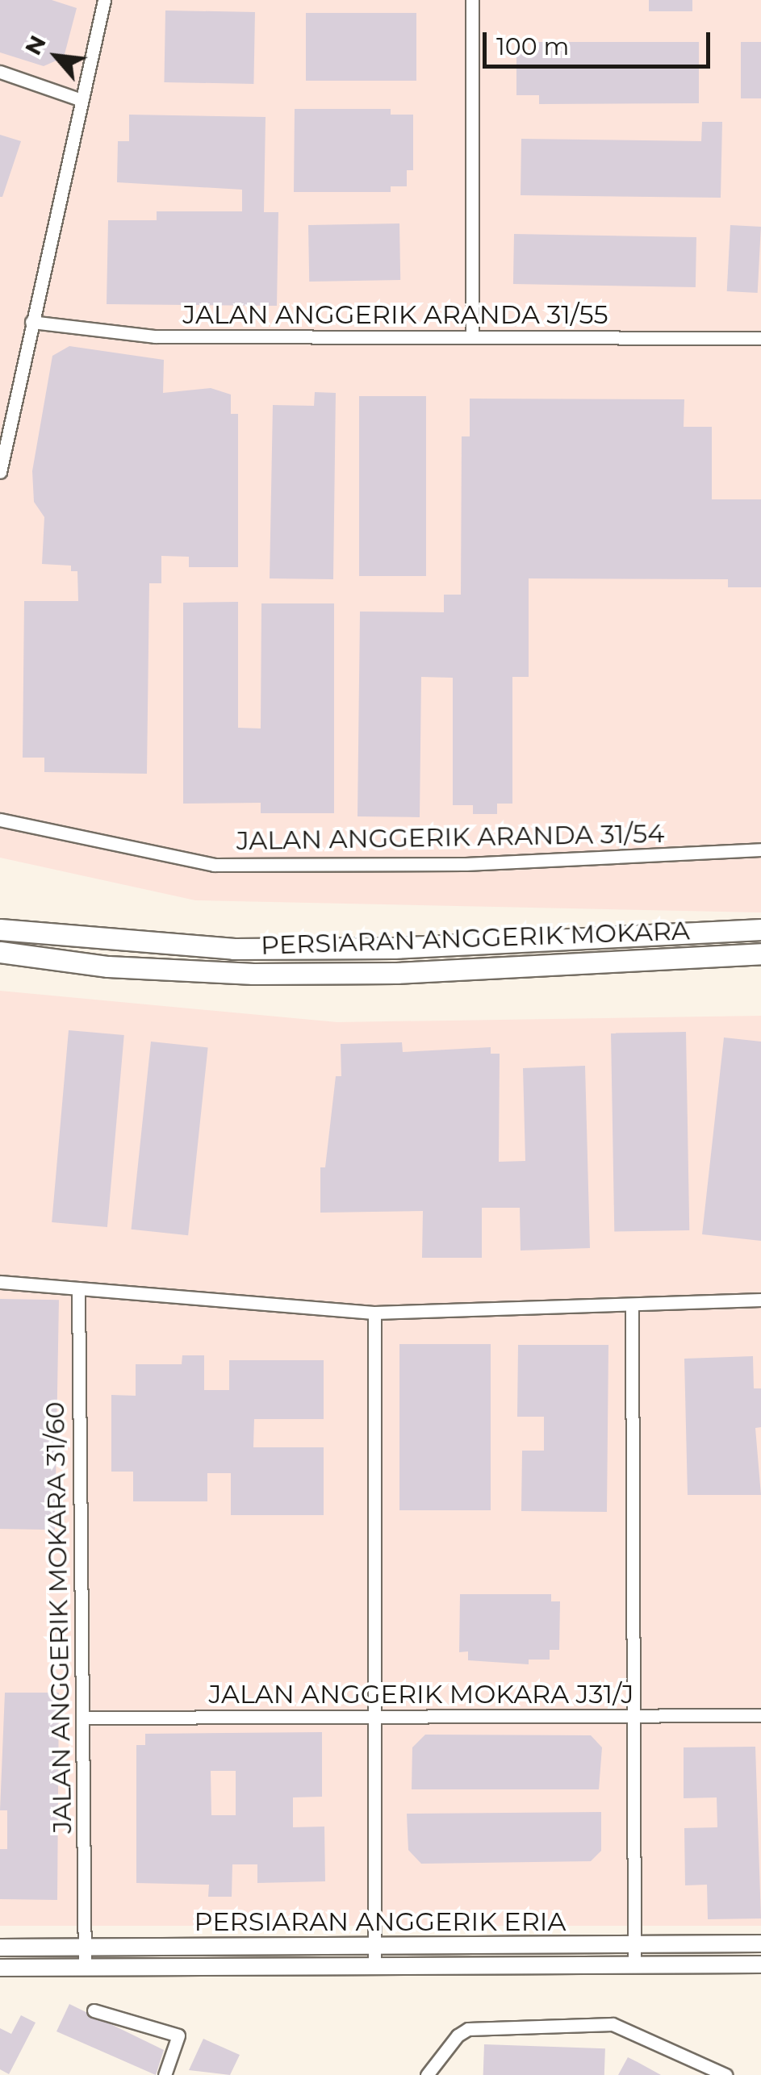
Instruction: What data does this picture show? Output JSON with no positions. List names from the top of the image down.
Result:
{
  "streets": {
    "main road": ["PERSIARAN ANGGERIK MOKARA"],
    "street": [
      "JALAN ANGGERIK ARANDA 31/55",
      "JALAN ANGGERIK ARANDA 31/54",
      "JALAN ANGGERIK MOKARA 31/60",
      "JALAN ANGGERIK MOKARA J31/J",
      "PERSIARAN ANGGERIK ERIA"
    ]
  },
  "crossings": [
    ["JALAN ANGGERIK MOKARA 31/60", "JALAN ANGGERIK MOKARA J31/J"],
    ["JALAN ANGGERIK MOKARA 31/60", "PERSIARAN ANGGERIK ERIA"]
  ],
  "scale_bar": "100 m",
  "north": "top left"
}
